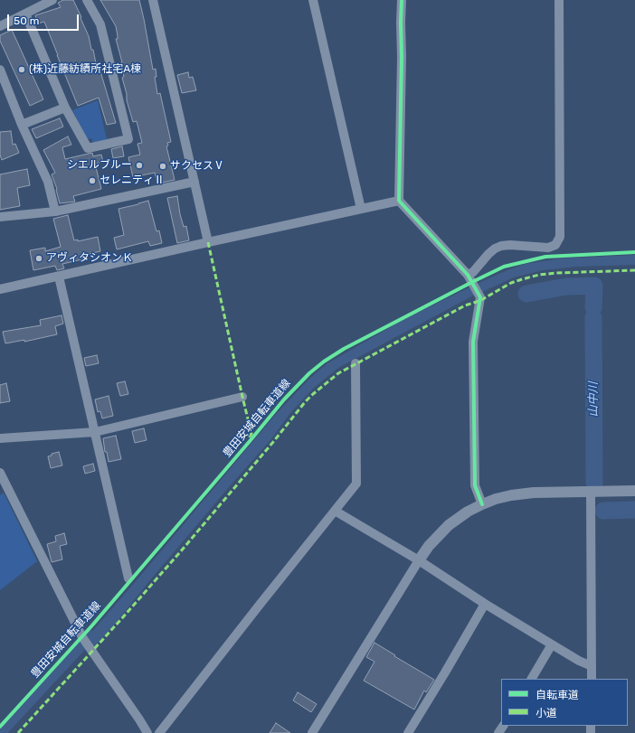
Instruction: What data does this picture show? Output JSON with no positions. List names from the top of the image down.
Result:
{
  "streets": {
    "cycle path": ["豊田安城自転車道線"]
  },
  "water": ["山中川"],
  "places": [
    "(株)近藤紡績所社宅A棟",
    "シエルブルー",
    "サクセスⅤ",
    "セレニティⅡ",
    "アヴィタシオンＫ"
  ],
  "legend": ["自転車道", "小道"],
  "scale_bar": "50 m"
}
